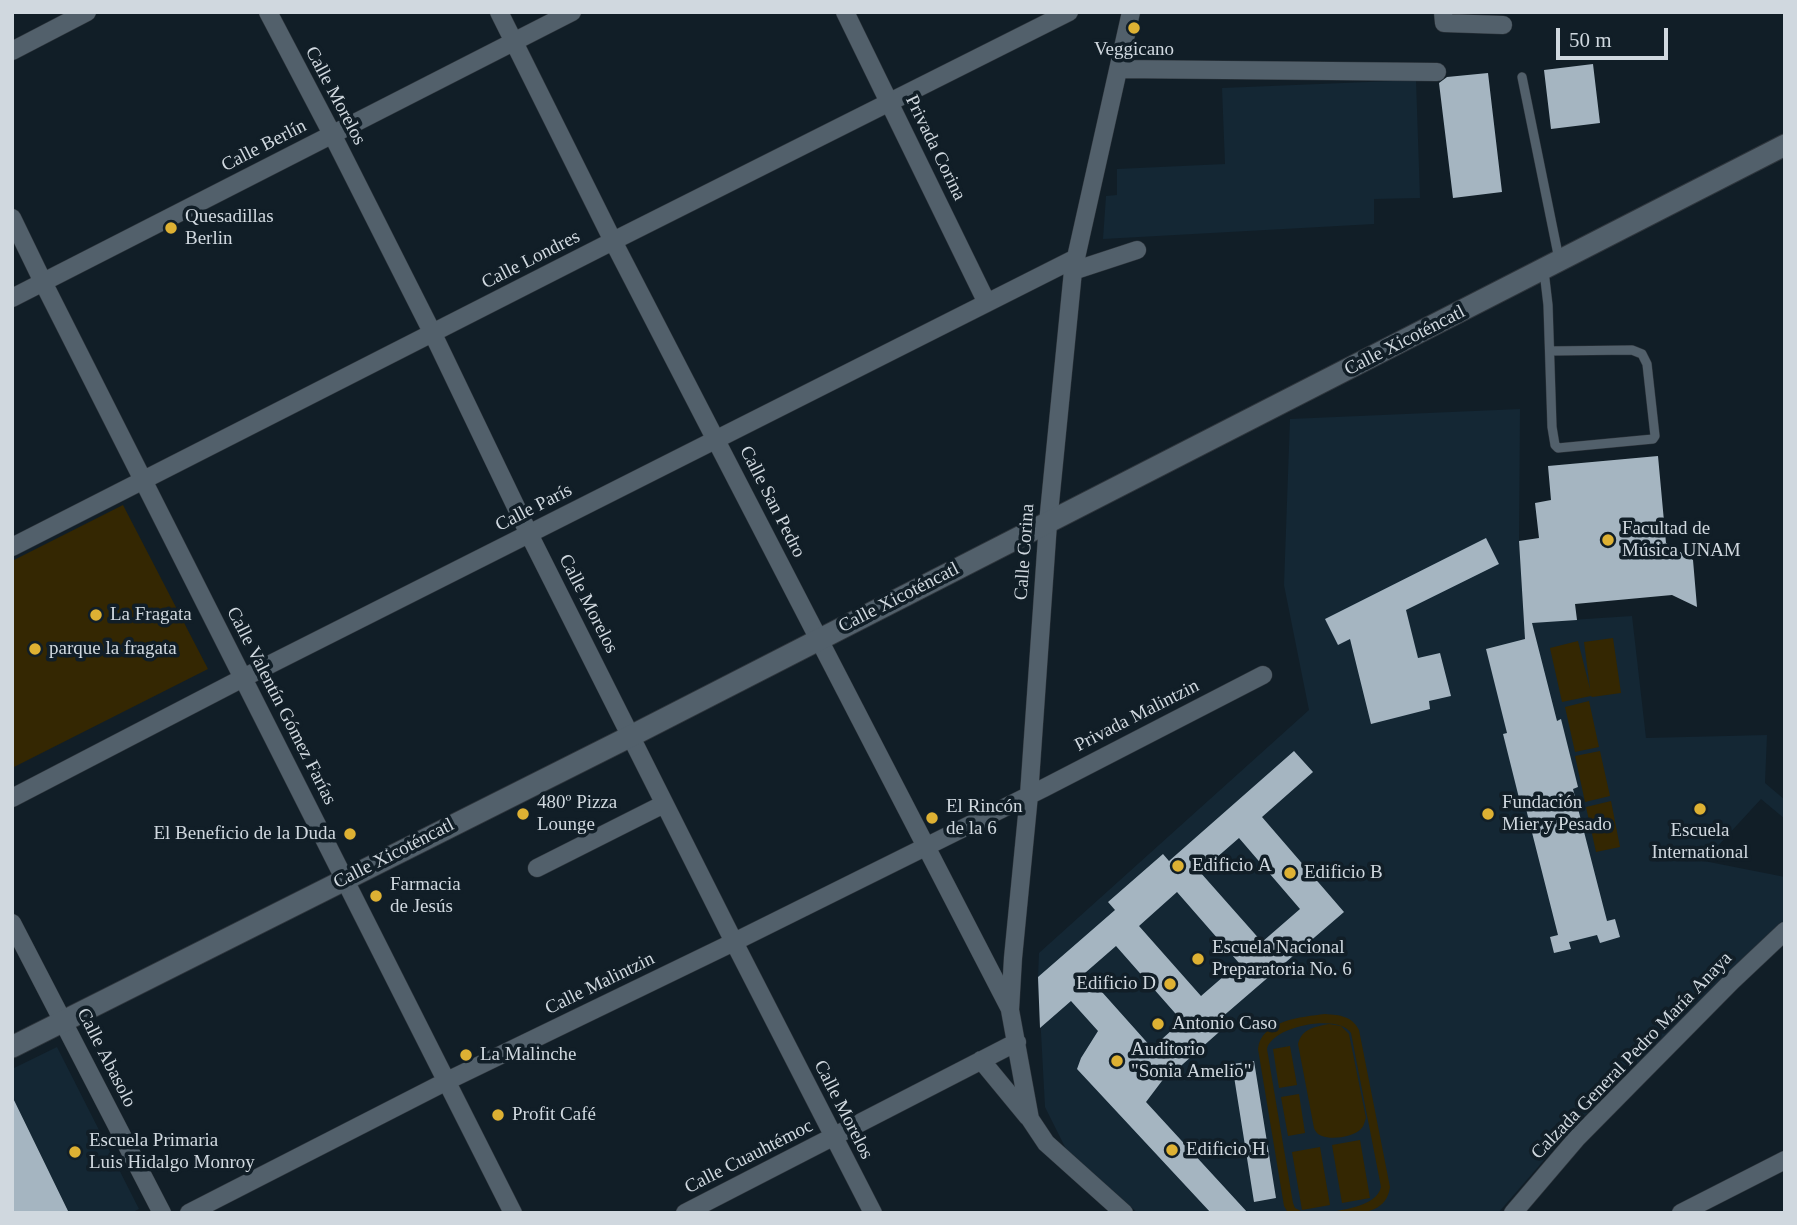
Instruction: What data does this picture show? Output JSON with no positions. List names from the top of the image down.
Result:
{
  "streets": {
    "street": [
      "Calle Morelos",
      "Calle Berlín",
      "Privada Corina",
      "Calle Londres",
      "Calle Xicoténcatl",
      "Calle San Pedro",
      "Calle París",
      "Calle Corina",
      "Calle Valentín Gómez Farías",
      "Privada Malintzin",
      "Calle Malintzin",
      "Calzada General Pedro María Anaya",
      "Calle Abasolo",
      "Calle Cuauhtémoc"
    ]
  },
  "crossings": [
    ["Calle Morelos", "Calle Berlín"],
    ["Calle Morelos", "Calle Londres"],
    ["Calle Morelos", "Calle Xicoténcatl"],
    ["Calle Morelos", "Calle París"],
    ["Calle Morelos", "Calle Malintzin"],
    ["Calle Morelos", "Calle Cuauhtémoc"],
    ["Calle Berlín", "Calle San Pedro"],
    ["Calle Berlín", "Calle Valentín Gómez Farías"],
    ["Privada Corina", "Calle Londres"],
    ["Privada Corina", "Calle París"],
    ["Calle Londres", "Calle San Pedro"],
    ["Calle Londres", "Calle Valentín Gómez Farías"],
    ["Calle Xicoténcatl", "Calle San Pedro"],
    ["Calle Xicoténcatl", "Calle Corina"],
    ["Calle Xicoténcatl", "Calle Valentín Gómez Farías"],
    ["Calle Xicoténcatl", "Calle Abasolo"],
    ["Calle San Pedro", "Calle París"],
    ["Calle San Pedro", "Calle Corina"],
    ["Calle San Pedro", "Calle Malintzin"],
    ["Calle París", "Calle Corina"],
    ["Calle París", "Calle Valentín Gómez Farías"],
    ["Calle Corina", "Privada Malintzin"],
    ["Calle Corina", "Calle Malintzin"],
    ["Calle Corina", "Calle Cuauhtémoc"],
    ["Calle Valentín Gómez Farías", "Calle Malintzin"],
    ["Privada Malintzin", "Calle Malintzin"]
  ],
  "places": [
    "Veggicano",
    "Quesadillas Berlin",
    "Facultad de Música UNAM",
    "La Fragata",
    "parque la fragata",
    "Escuela International",
    "480º Pizza Lounge",
    "Fundación Mier y Pesado",
    "El Rincón de la 6",
    "El Beneficio de la Duda",
    "Edificio A",
    "Edificio B",
    "Farmacia de Jesús",
    "Escuela Nacional Preparatoria No. 6",
    "Edificio D",
    "Antonio Caso",
    "La Malinche",
    "Auditorio \"Sonia Amelio\"",
    "Profit Café",
    "Edificio H",
    "Escuela Primaria Luis Hidalgo Monroy"
  ],
  "scale_bar": "50 m"
}
